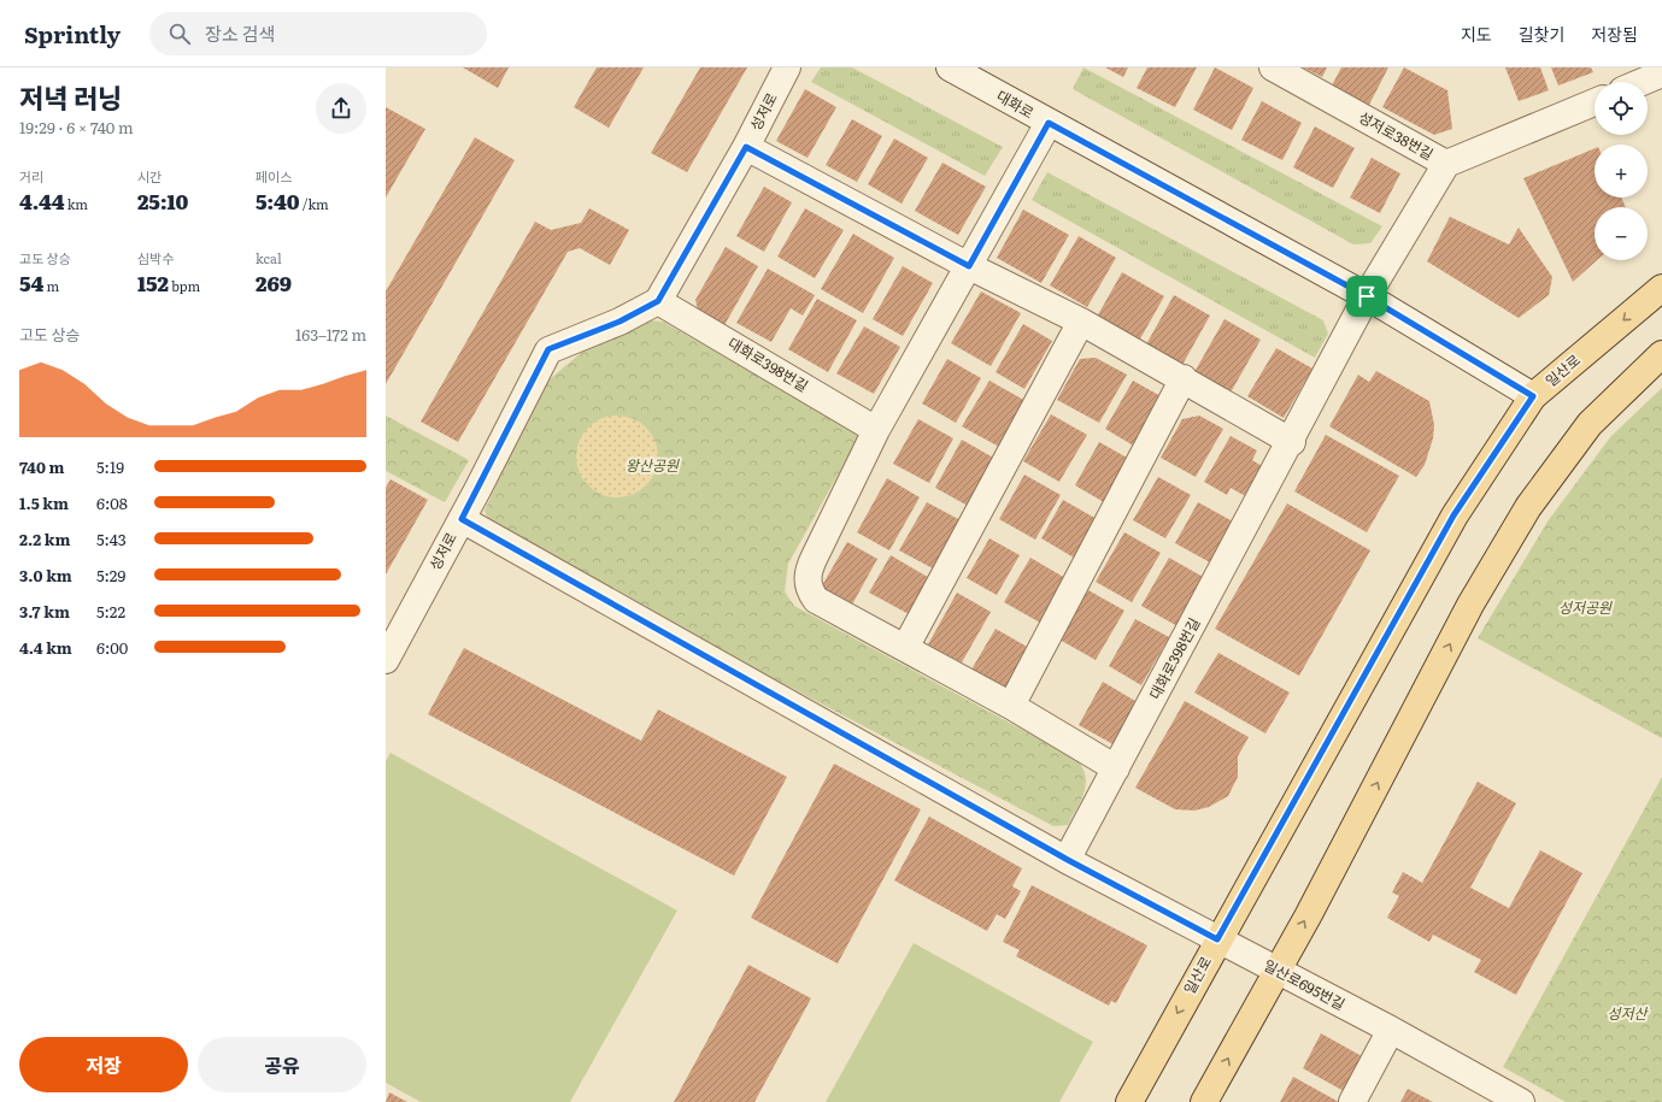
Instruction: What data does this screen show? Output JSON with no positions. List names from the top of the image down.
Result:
{
  "streets": {
    "main road": ["일산로"],
    "street": [
      "대화로",
      "성저로",
      "성저로38번길",
      "대화로398번길",
      "일산로695번길"
    ]
  },
  "crossings": [
    ["대화로", "대화로398번길"],
    ["대화로", "일산로"],
    ["성저로", "대화로398번길"],
    ["성저로", "일산로695번길"],
    ["성저로38번길", "대화로398번길"],
    ["대화로398번길", "일산로695번길"],
    ["일산로", "일산로695번길"]
  ],
  "parks": ["왕산공원", "성저공원", "성저산"],
  "page": {
    "header": "Sprintly",
    "search": "장소 검색",
    "nav": ["지도", "길찾기", "저장됨"],
    "heading": ["저녁 러닝", "19:29 · 6 × 740 m"],
    "map_buttons": ["+", "−"],
    "stats": [
      ["거리", "4.44 km"],
      ["시간", "25:10"],
      ["페이스", "5:40 /km"],
      ["고도 상승", "54 m"],
      ["심박수", "152 bpm"],
      ["kcal", "269"]
    ],
    "chart": ["고도 상승", "163–172 m"],
    "list": [
      {
        "name": "740 m",
        "note": "5:19"
      },
      {
        "name": "1.5 km",
        "note": "6:08"
      },
      {
        "name": "2.2 km",
        "note": "5:43"
      },
      {
        "name": "3.0 km",
        "note": "5:29"
      },
      {
        "name": "3.7 km",
        "note": "5:22"
      },
      {
        "name": "4.4 km",
        "note": "6:00"
      }
    ],
    "buttons": ["저장", "공유"]
  }
}
